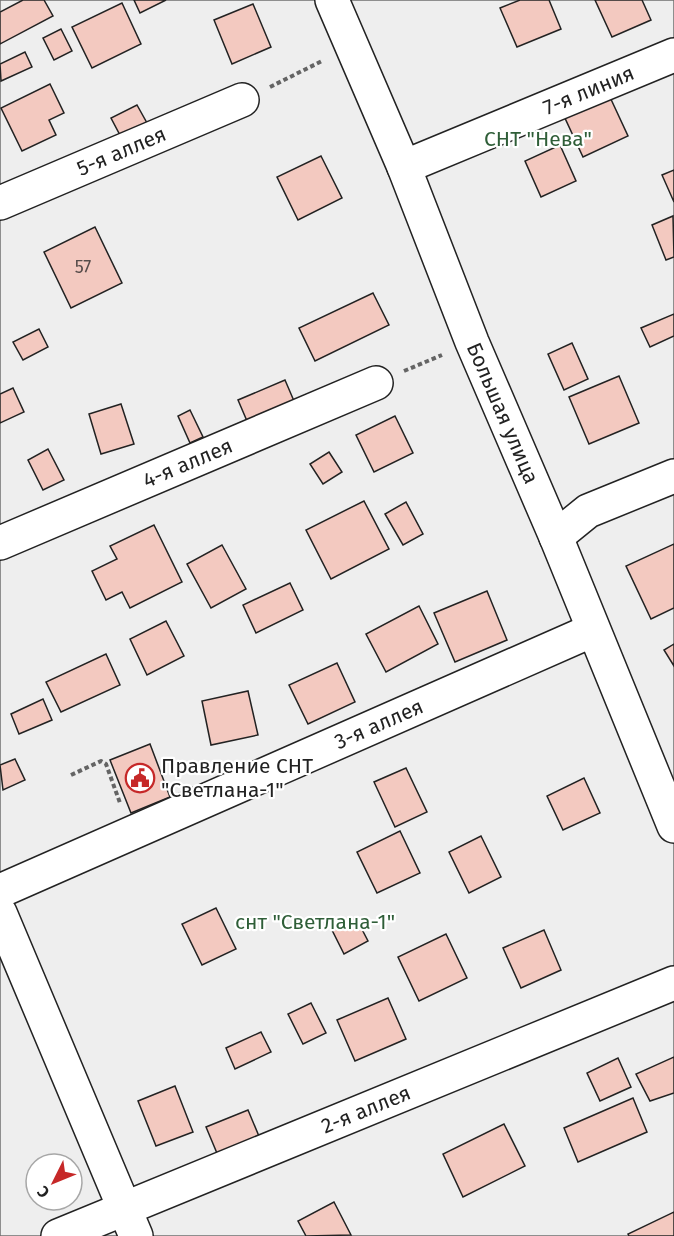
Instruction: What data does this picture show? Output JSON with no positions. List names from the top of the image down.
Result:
{
  "streets": {
    "street": [
      "7-я линия",
      "5-я аллея",
      "Большая улица",
      "4-я аллея",
      "3-я аллея",
      "2-я аллея"
    ]
  },
  "crossings": [
    ["7-я линия", "Большая улица"],
    ["Большая улица", "3-я аллея"]
  ],
  "parks": ["СНТ \"Нева\"", "снт \"Светлана-1\""],
  "places": {
    "public building": ["Правление СНТ \"Светлана-1\""]
  },
  "house_numbers": ["57"],
  "north": "bottom left"
}
